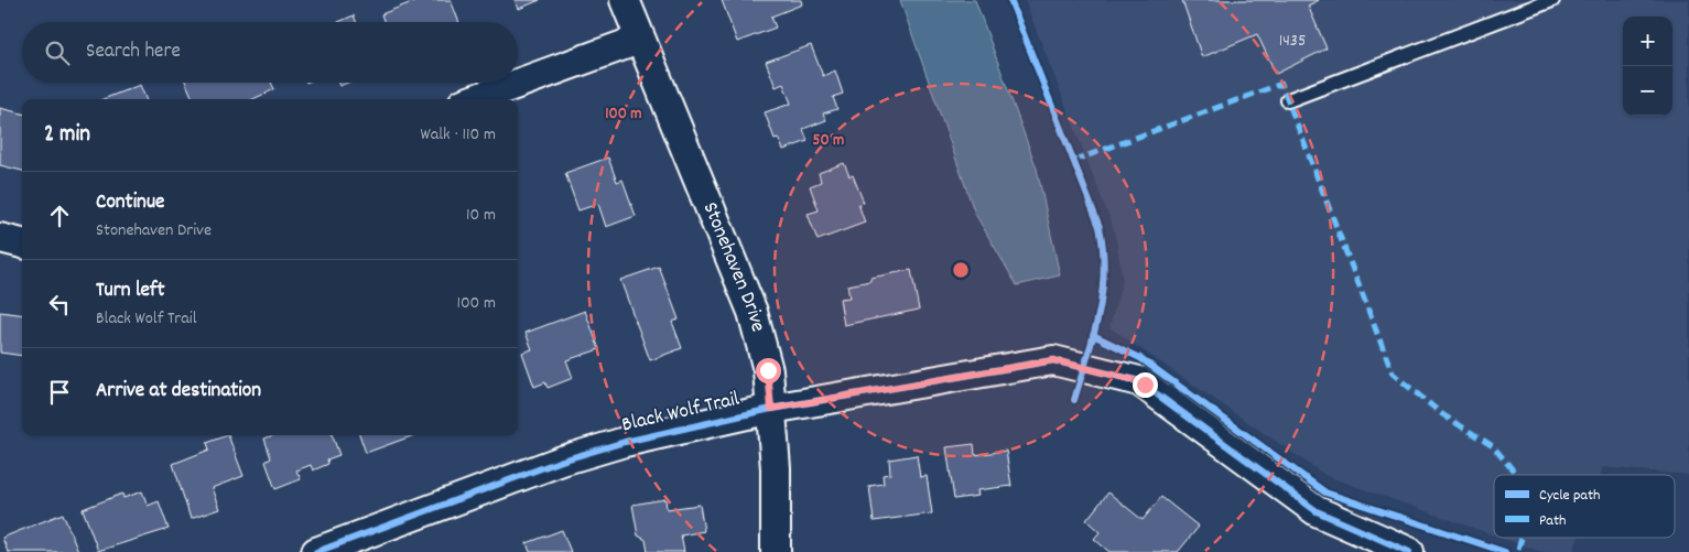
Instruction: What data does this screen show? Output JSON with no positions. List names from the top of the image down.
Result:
{
  "streets": {
    "street": ["Stonehaven Drive", "Black Wolf Trail"]
  },
  "crossings": [
    ["Stonehaven Drive", "Black Wolf Trail"]
  ],
  "house_numbers": ["1435"],
  "legend": ["Cycle path", "Path"],
  "page": {
    "map_buttons": ["+", "−"],
    "search": "Search here",
    "heading": ["2 min", "Walk · 110 m"],
    "list": [
      ["Continue", "Stonehaven Drive", "10 m"],
      ["Turn left", "Black Wolf Trail", "100 m"],
      "Arrive at destination"
    ]
  },
  "rings": ["100 m", "50 m"]
}
